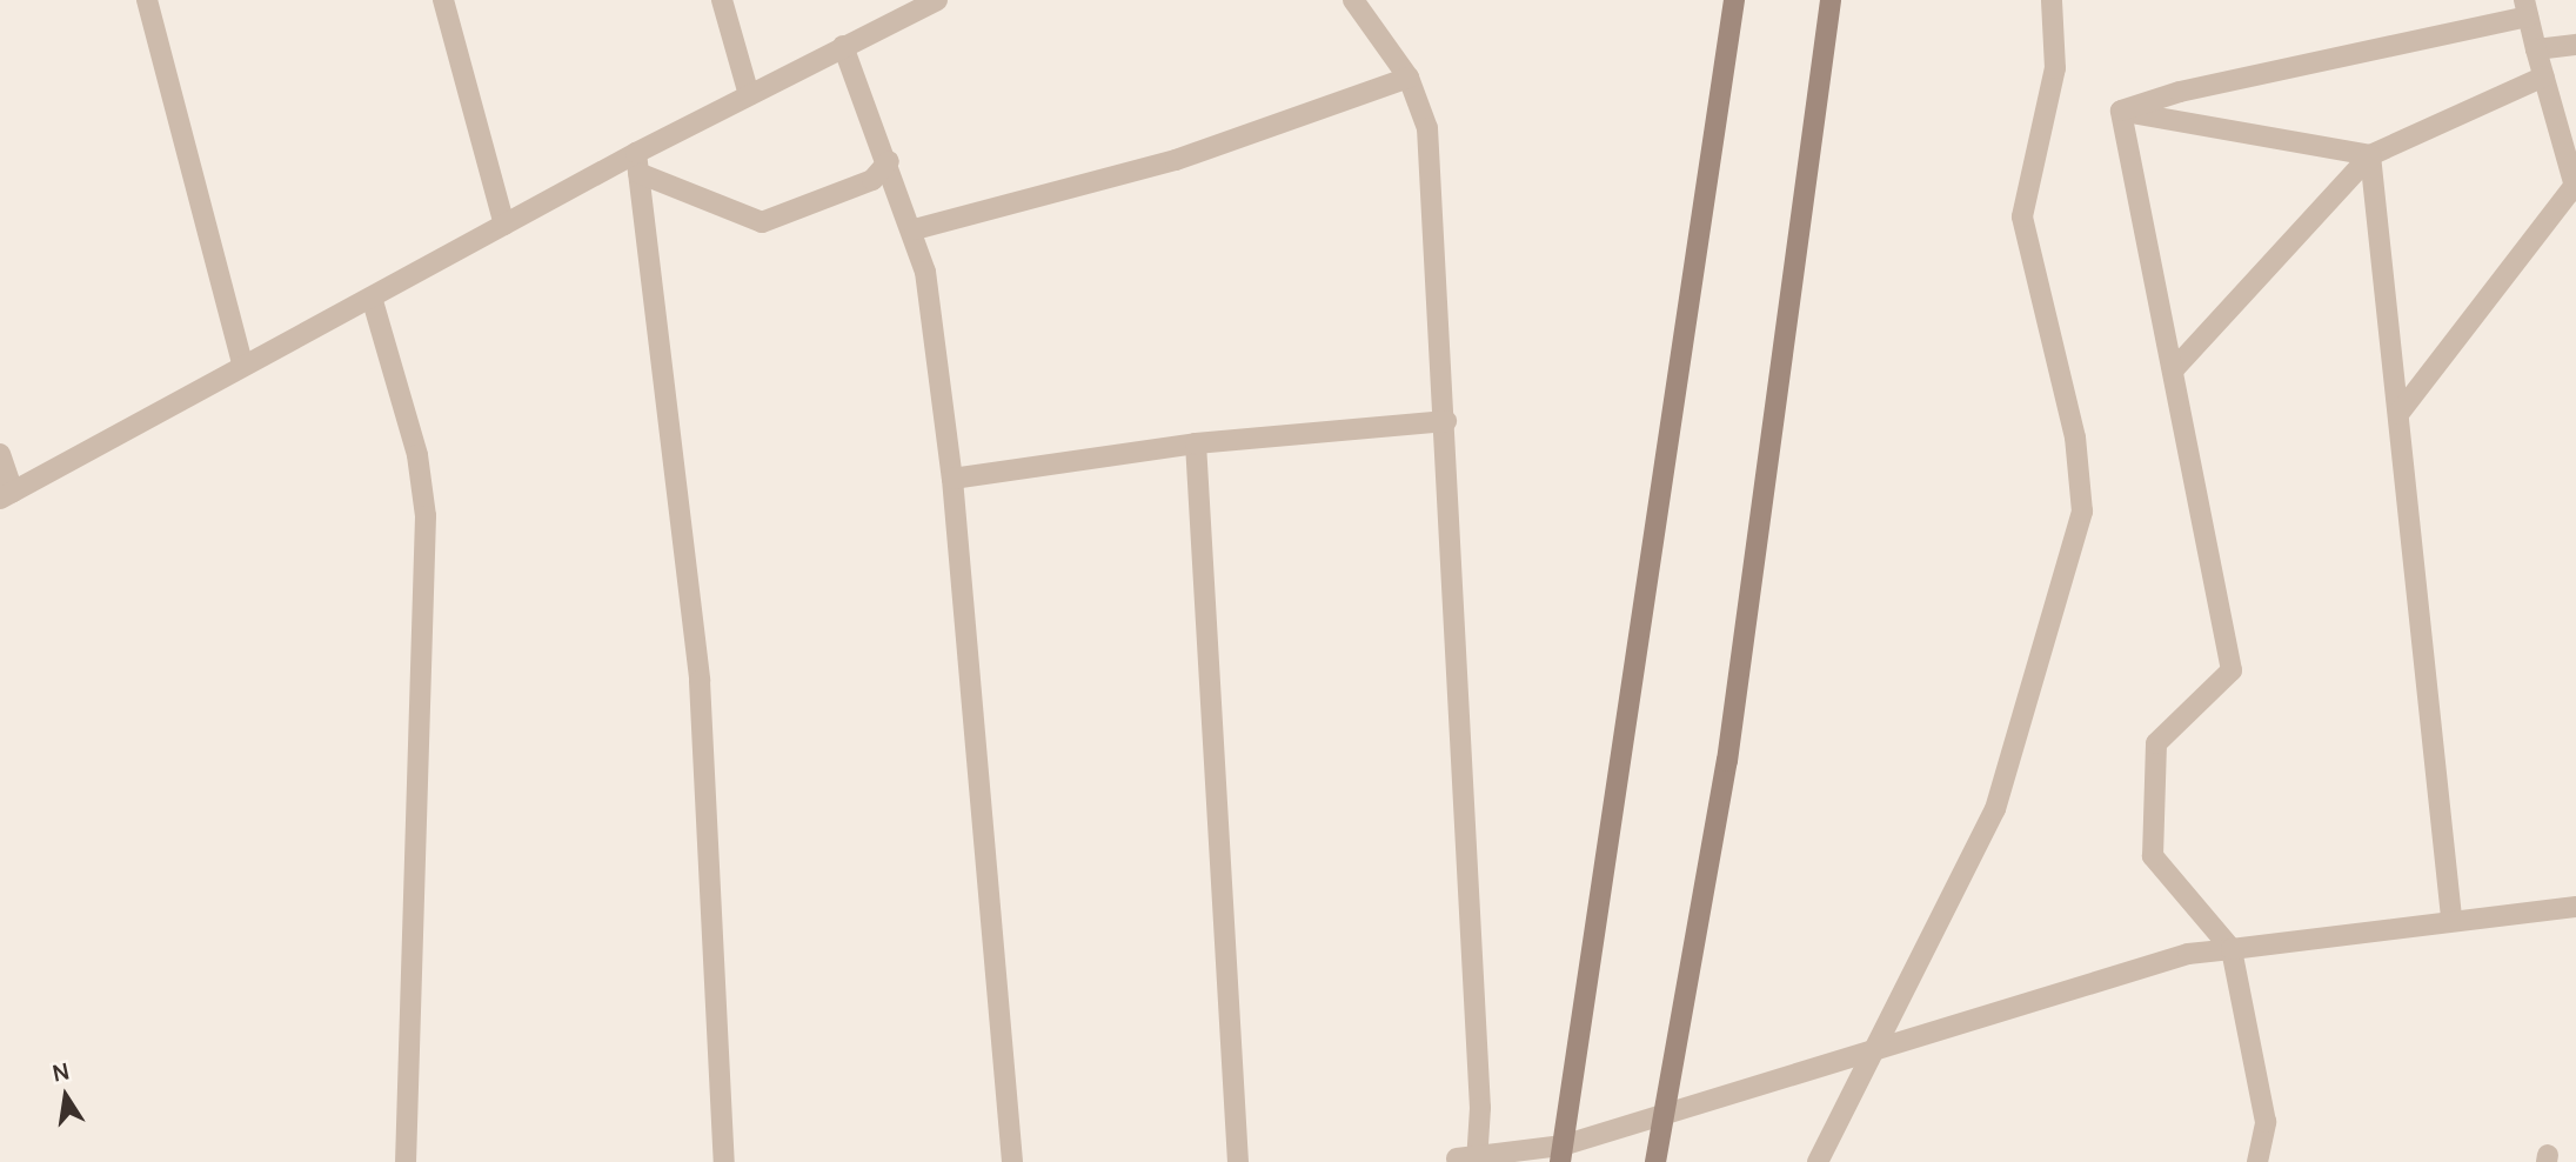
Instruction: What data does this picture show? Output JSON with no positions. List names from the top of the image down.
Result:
{
  "north": "top"
}
